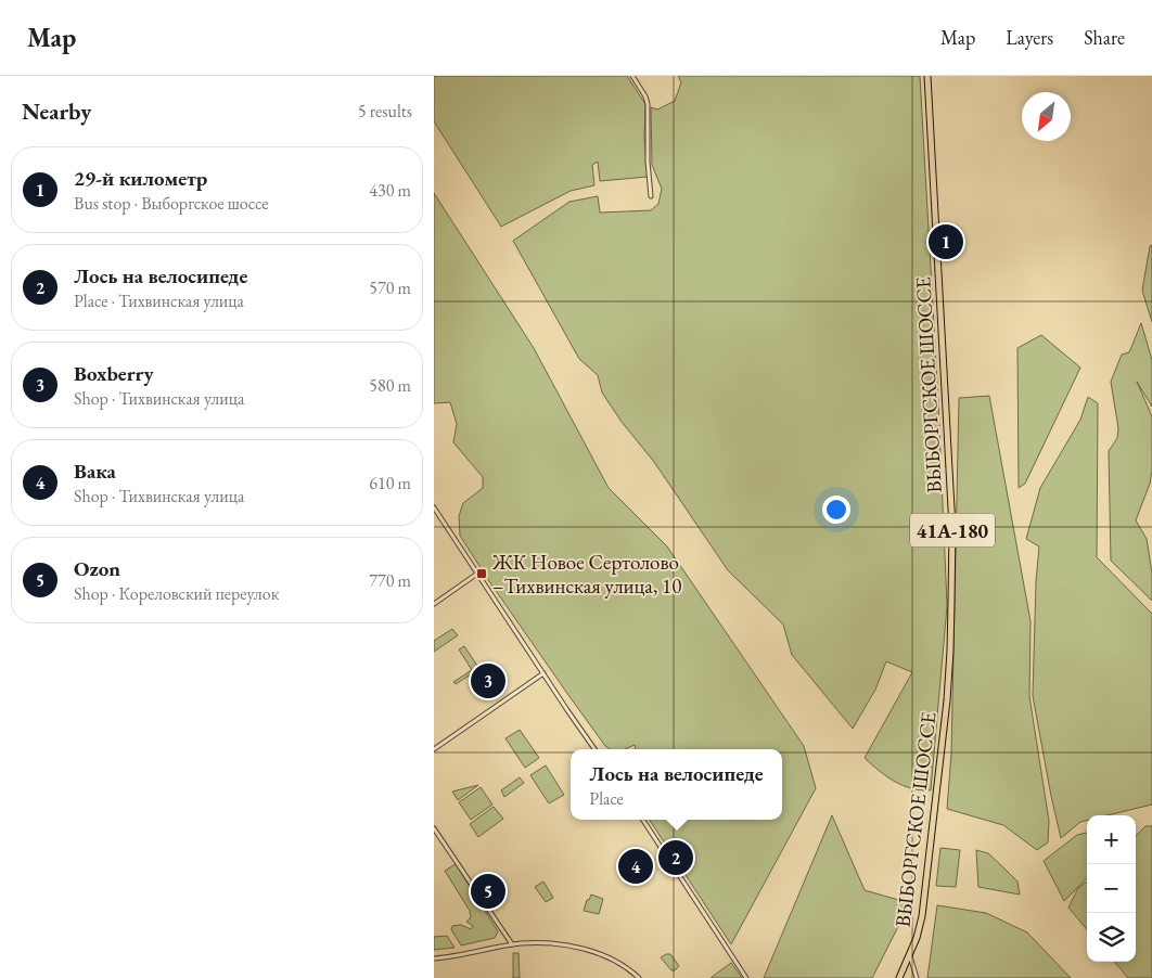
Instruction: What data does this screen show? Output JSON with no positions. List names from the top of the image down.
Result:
{
  "streets": {
    "main road": ["ВЫБОРГСКОЕ ШОССЕ", "41А-180"]
  },
  "places": {
    "transit": ["ЖК Новое Сертолово –Тихвинская улица, 10"]
  },
  "north": "bottom left",
  "page": {
    "header": "Map",
    "nav": ["Map", "Layers", "Share"],
    "heading": ["Nearby", "5 results"],
    "list": [
      {
        "mark": "1",
        "name": "29-й километр",
        "note": "Bus stop · Выборгское шоссе",
        "value": "430 m"
      },
      {
        "mark": "2",
        "name": "Лось на велосипеде",
        "note": "Place · Тихвинская улица",
        "value": "570 m"
      },
      {
        "mark": "3",
        "name": "Boxberry",
        "note": "Shop · Тихвинская улица",
        "value": "580 m"
      },
      {
        "mark": "4",
        "name": "Вака",
        "note": "Shop · Тихвинская улица",
        "value": "610 m"
      },
      {
        "mark": "5",
        "name": "Ozon",
        "note": "Shop · Кореловский переулок",
        "value": "770 m"
      }
    ],
    "pins": [
      "1",
      "3",
      "2",
      "4",
      "5"
    ],
    "popup": ["Лось на велосипеде", "Place"],
    "map_buttons": ["+", "−"]
  }
}
